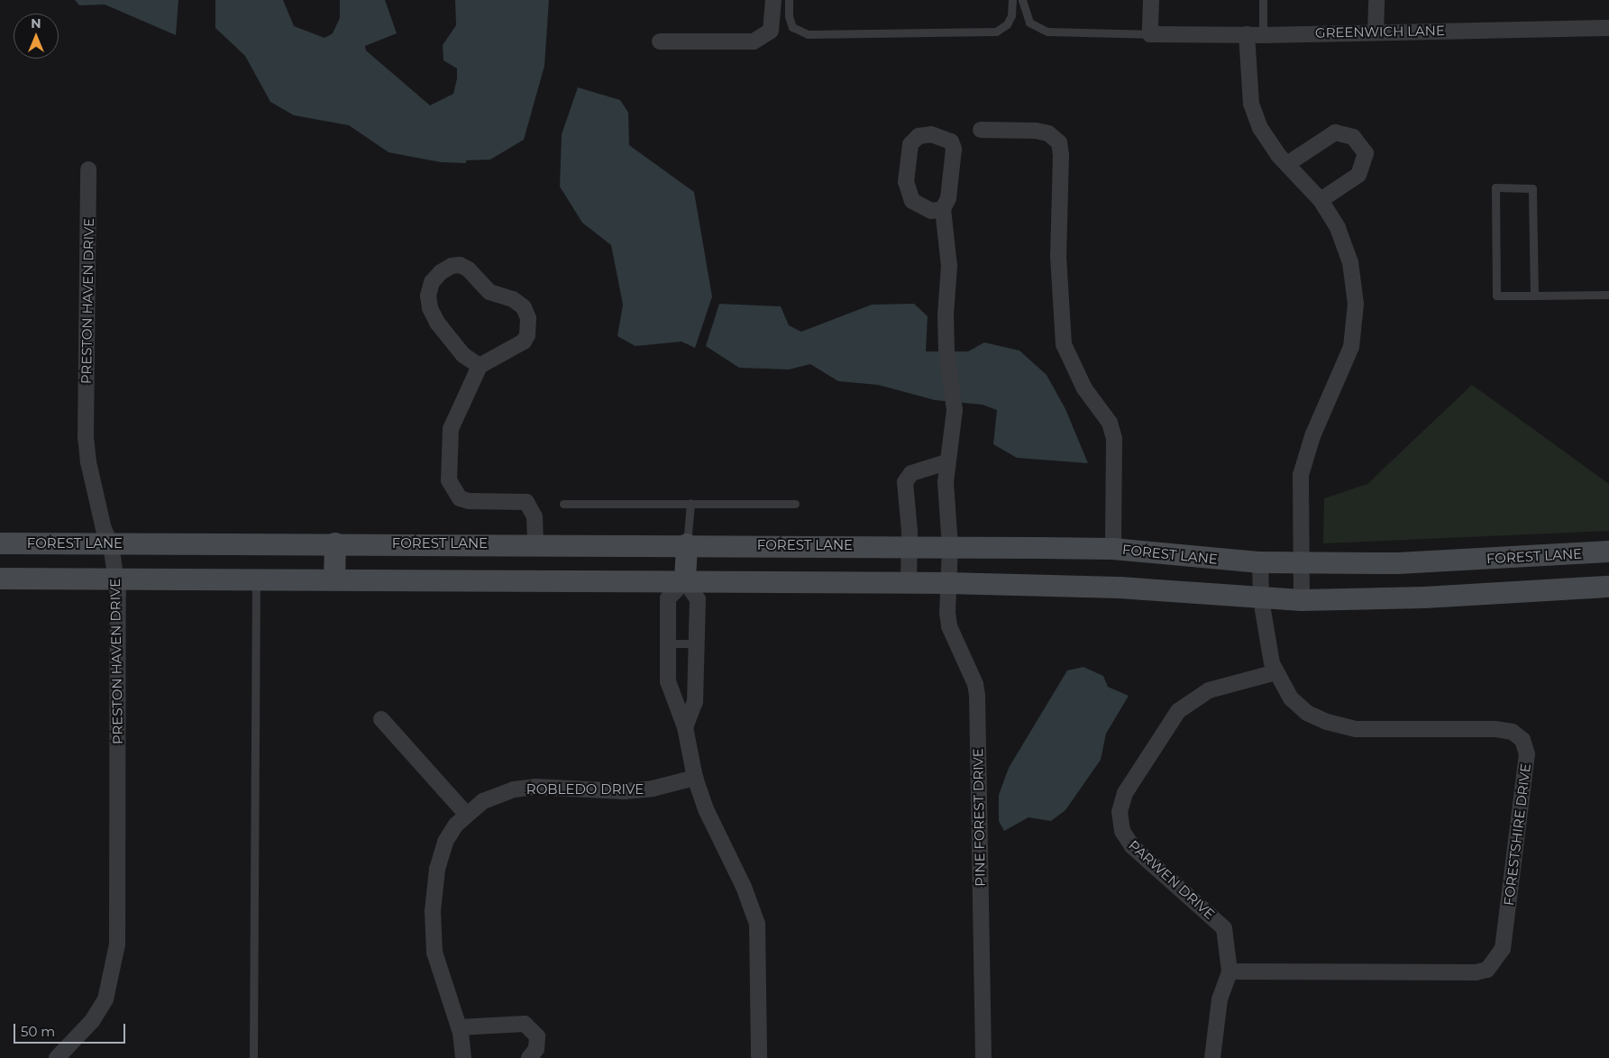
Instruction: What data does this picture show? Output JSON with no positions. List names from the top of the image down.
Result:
{
  "streets": {
    "main road": ["FOREST LANE"],
    "street": [
      "GREENWICH LANE",
      "PRESTON HAVEN DRIVE",
      "ROBLEDO DRIVE",
      "PINE FOREST DRIVE",
      "FORESTSHIRE DRIVE",
      "PARWEN DRIVE"
    ]
  },
  "crossings": [
    ["PRESTON HAVEN DRIVE", "FOREST LANE"],
    ["FOREST LANE", "PINE FOREST DRIVE"],
    ["FOREST LANE", "FORESTSHIRE DRIVE"],
    ["FORESTSHIRE DRIVE", "PARWEN DRIVE"]
  ],
  "scale_bar": "50 m",
  "north": "top"
}
